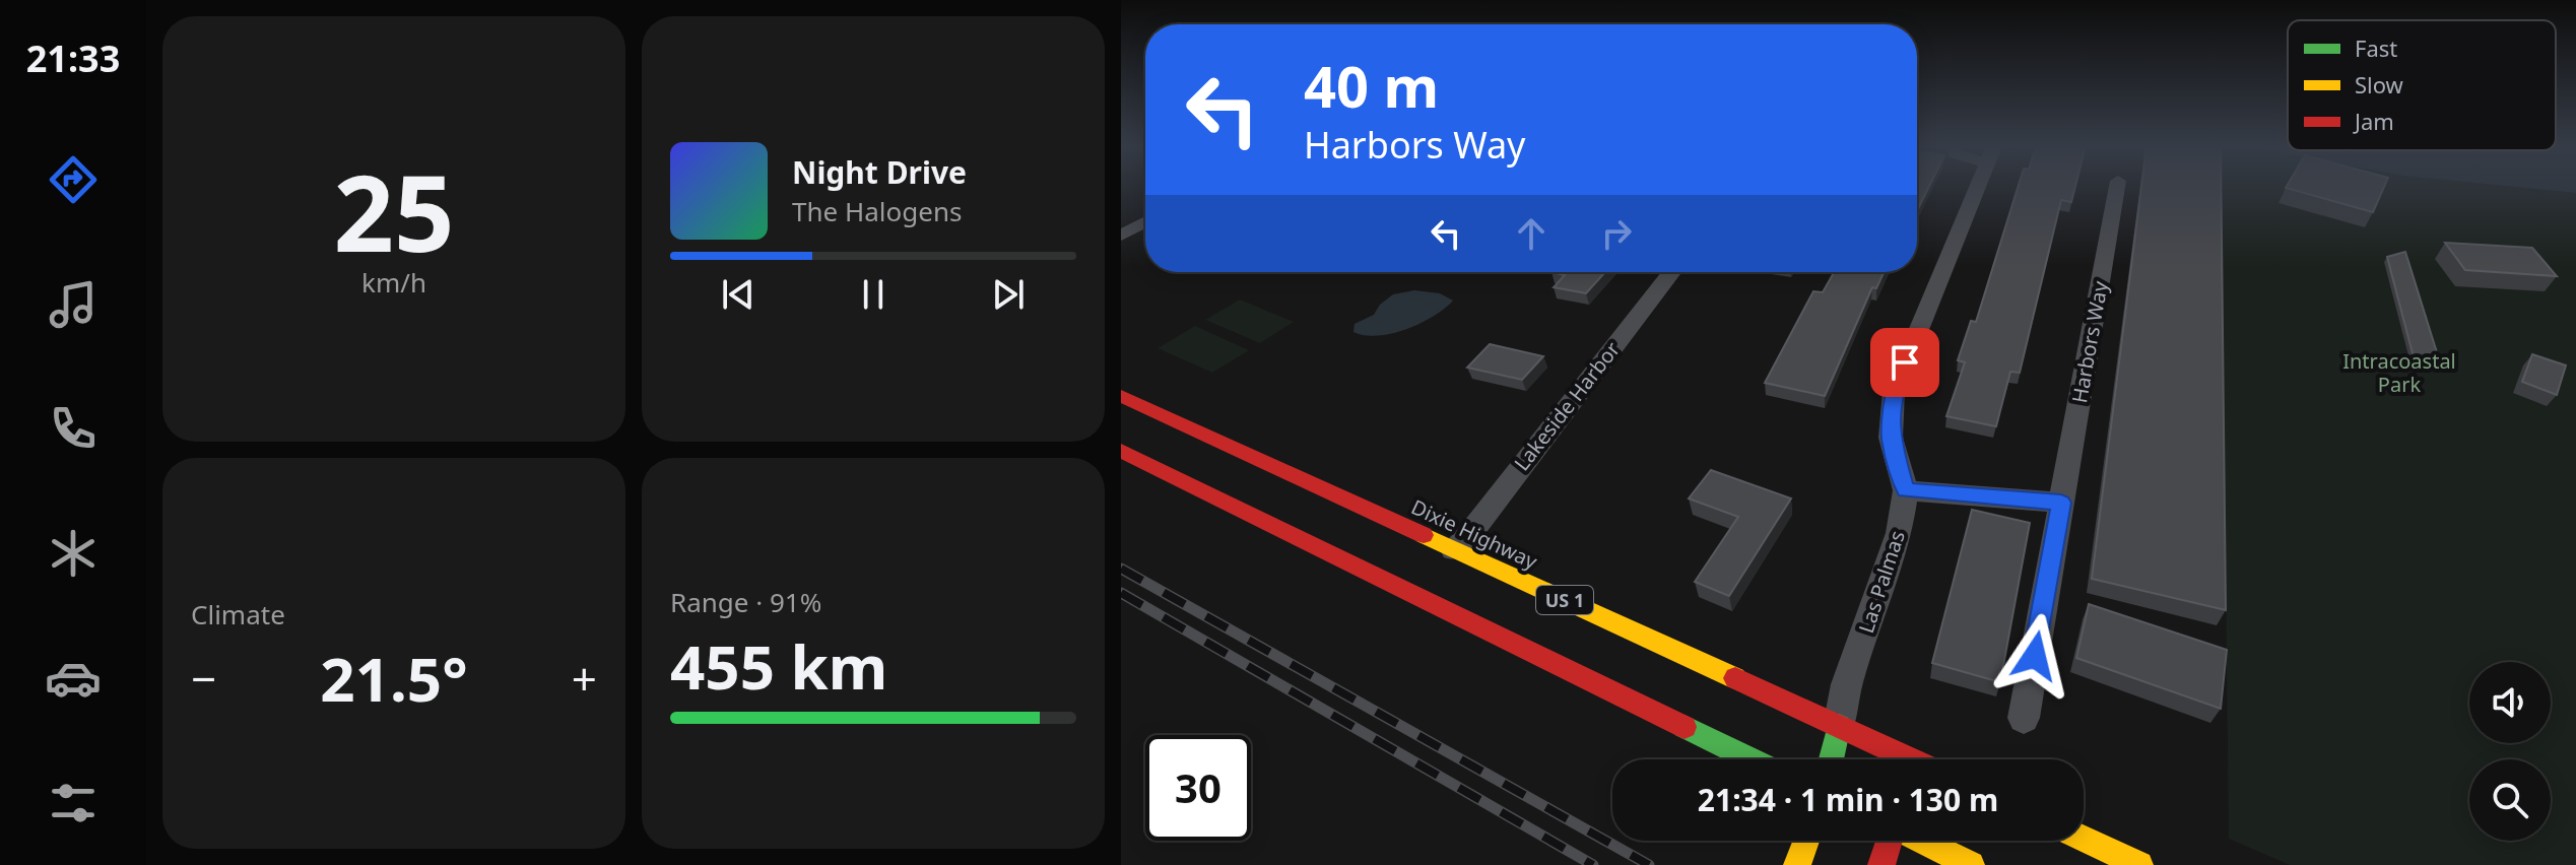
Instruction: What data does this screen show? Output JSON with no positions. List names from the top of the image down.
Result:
{
  "streets": {
    "main road": ["Dixie Highway", "US 1"],
    "street": ["Harbors Way", "Lakeside Harbor", "Las Palmas"]
  },
  "crossings": [
    ["Lakeside Harbor", "Dixie Highway"],
    ["Dixie Highway", "Las Palmas"]
  ],
  "parks": ["Intracoastal Park"],
  "legend": ["Fast", "Slow", "Jam"],
  "page": {
    "tabs": "21:33",
    "tile": [
      ["25", "km/h"],
      "Climate",
      ["Range · 91%", "455 km"]
    ],
    "turn": ["40 m", "Harbors Way"],
    "song": ["Night Drive", "The Halogens"],
    "heat": ["−", "21.5°", "+"],
    "limit": "30",
    "trip": "21:34 · 1 min · 130 m"
  }
}
